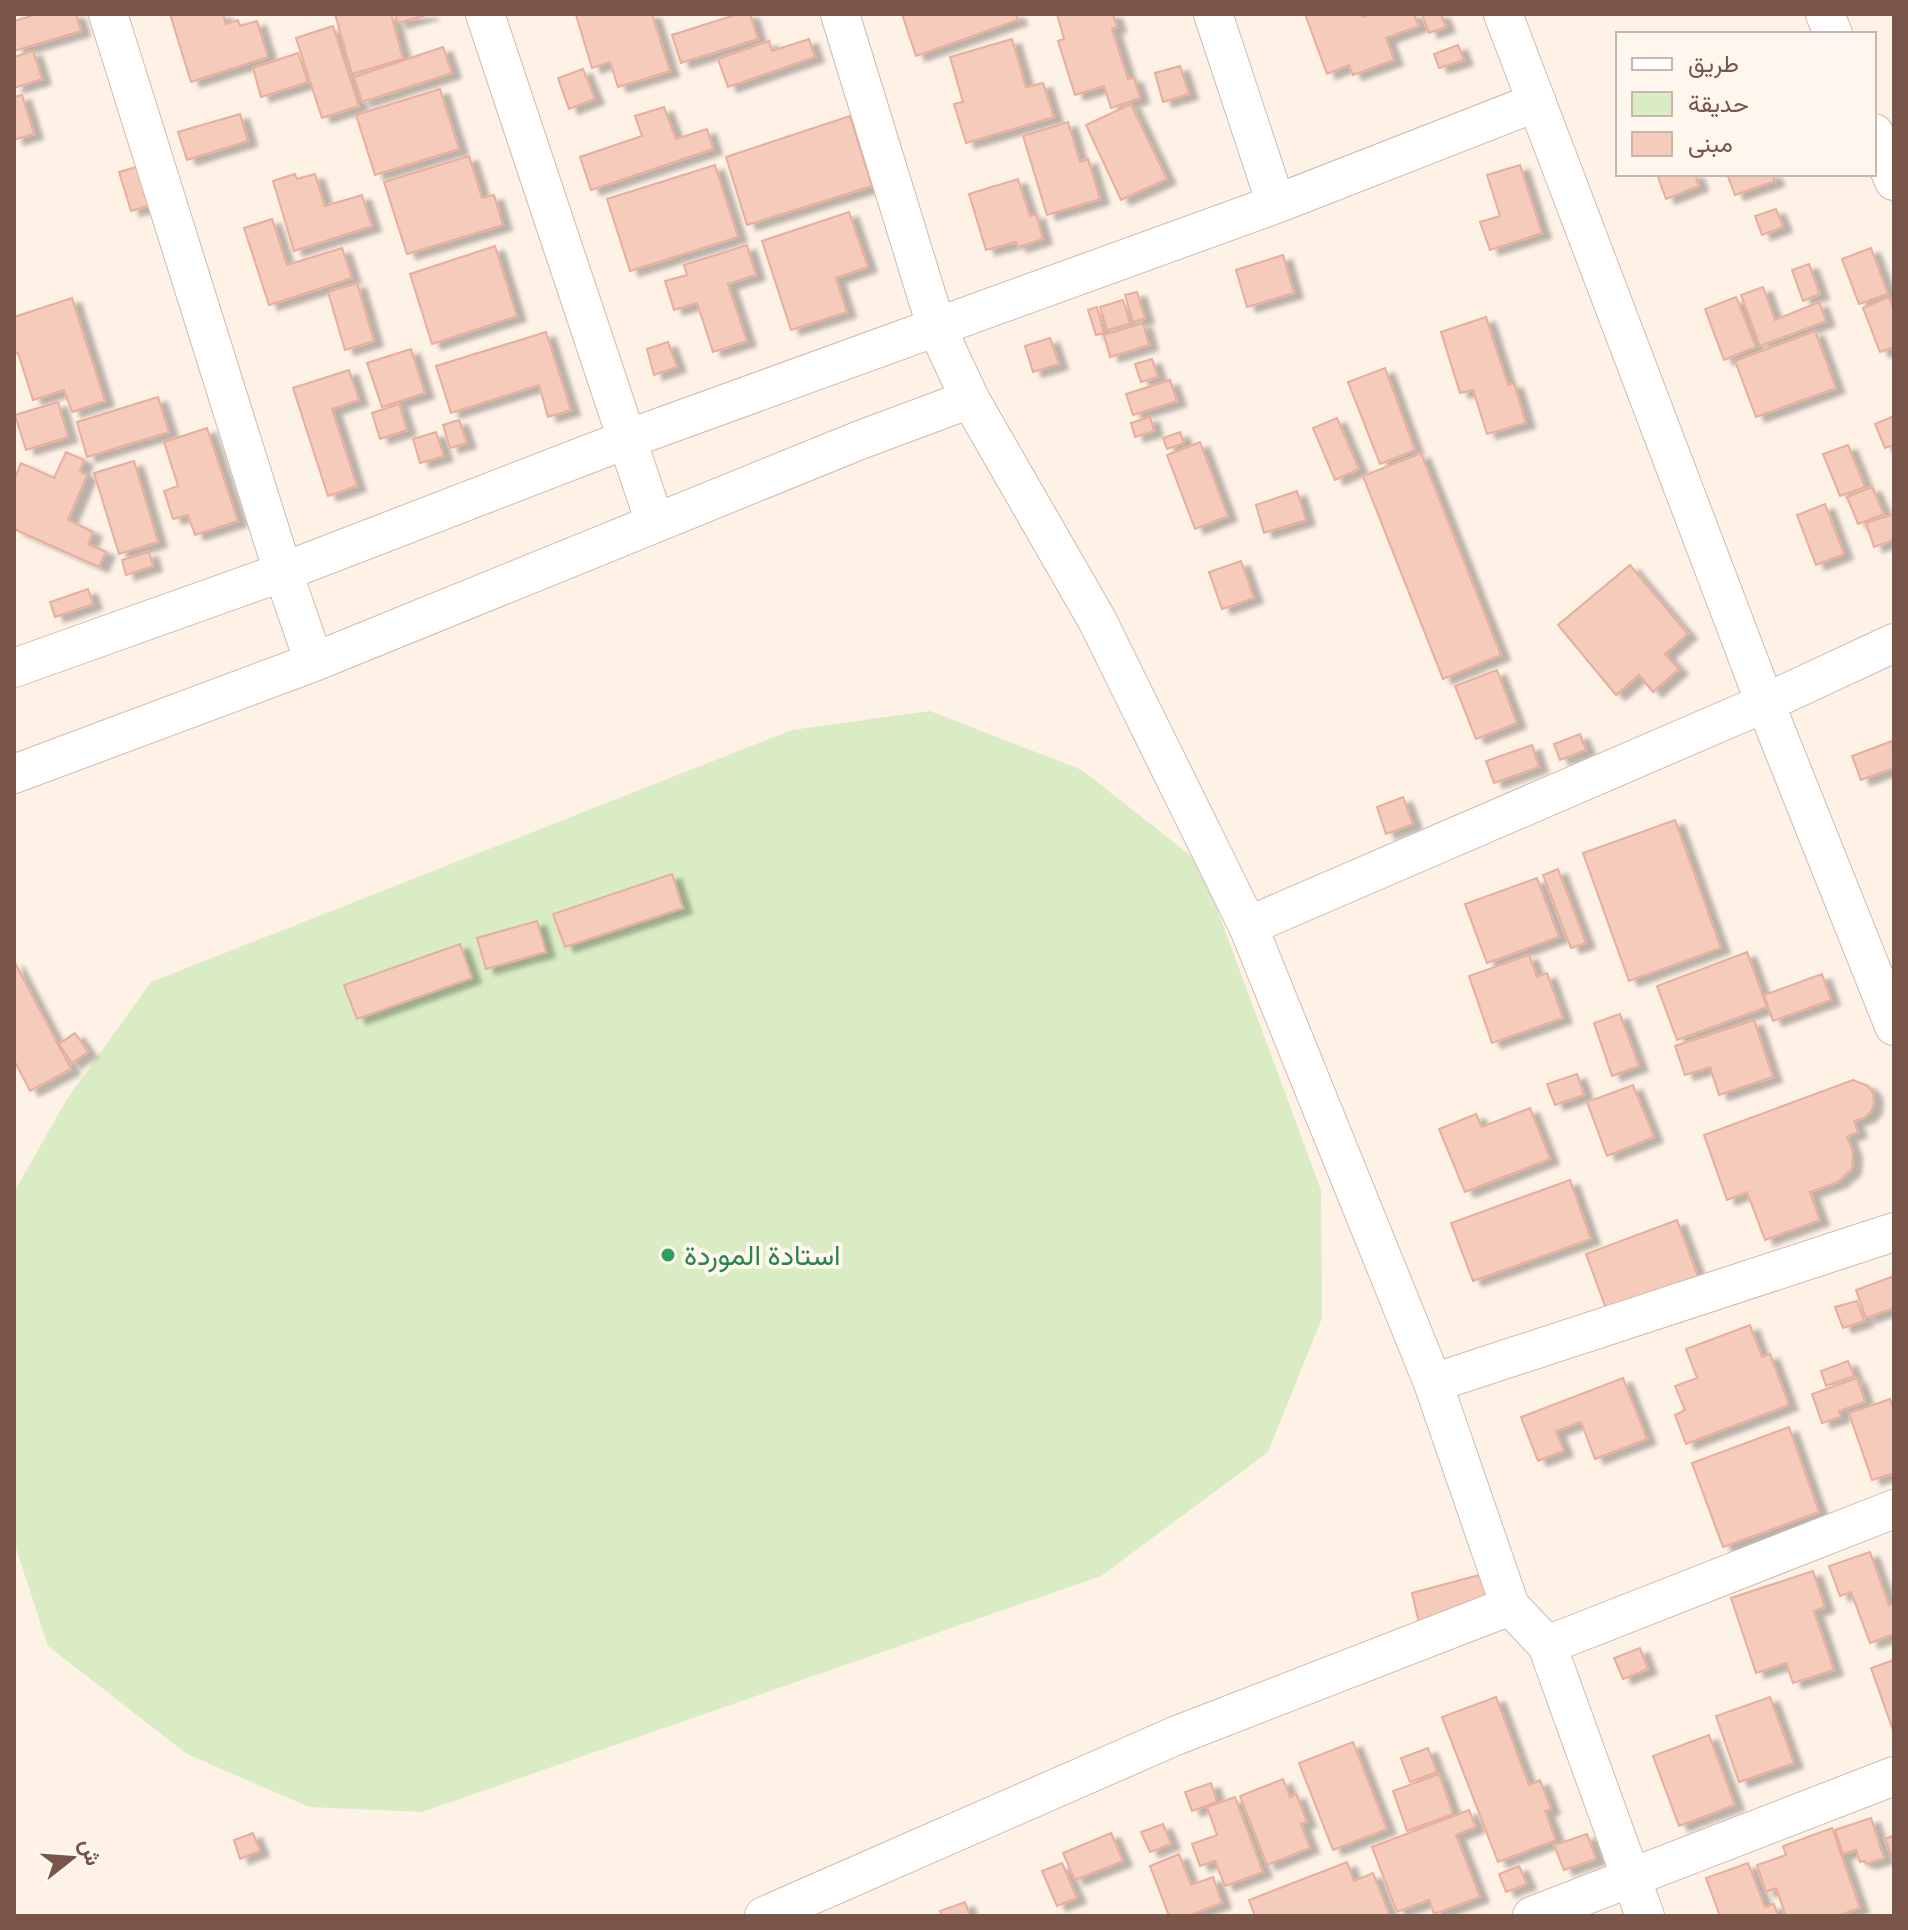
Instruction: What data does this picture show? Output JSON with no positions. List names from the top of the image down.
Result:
{
  "places": ["استادة الموردة"],
  "legend": ["طريق", "حديقة", "مبنى"],
  "north": "right"
}
